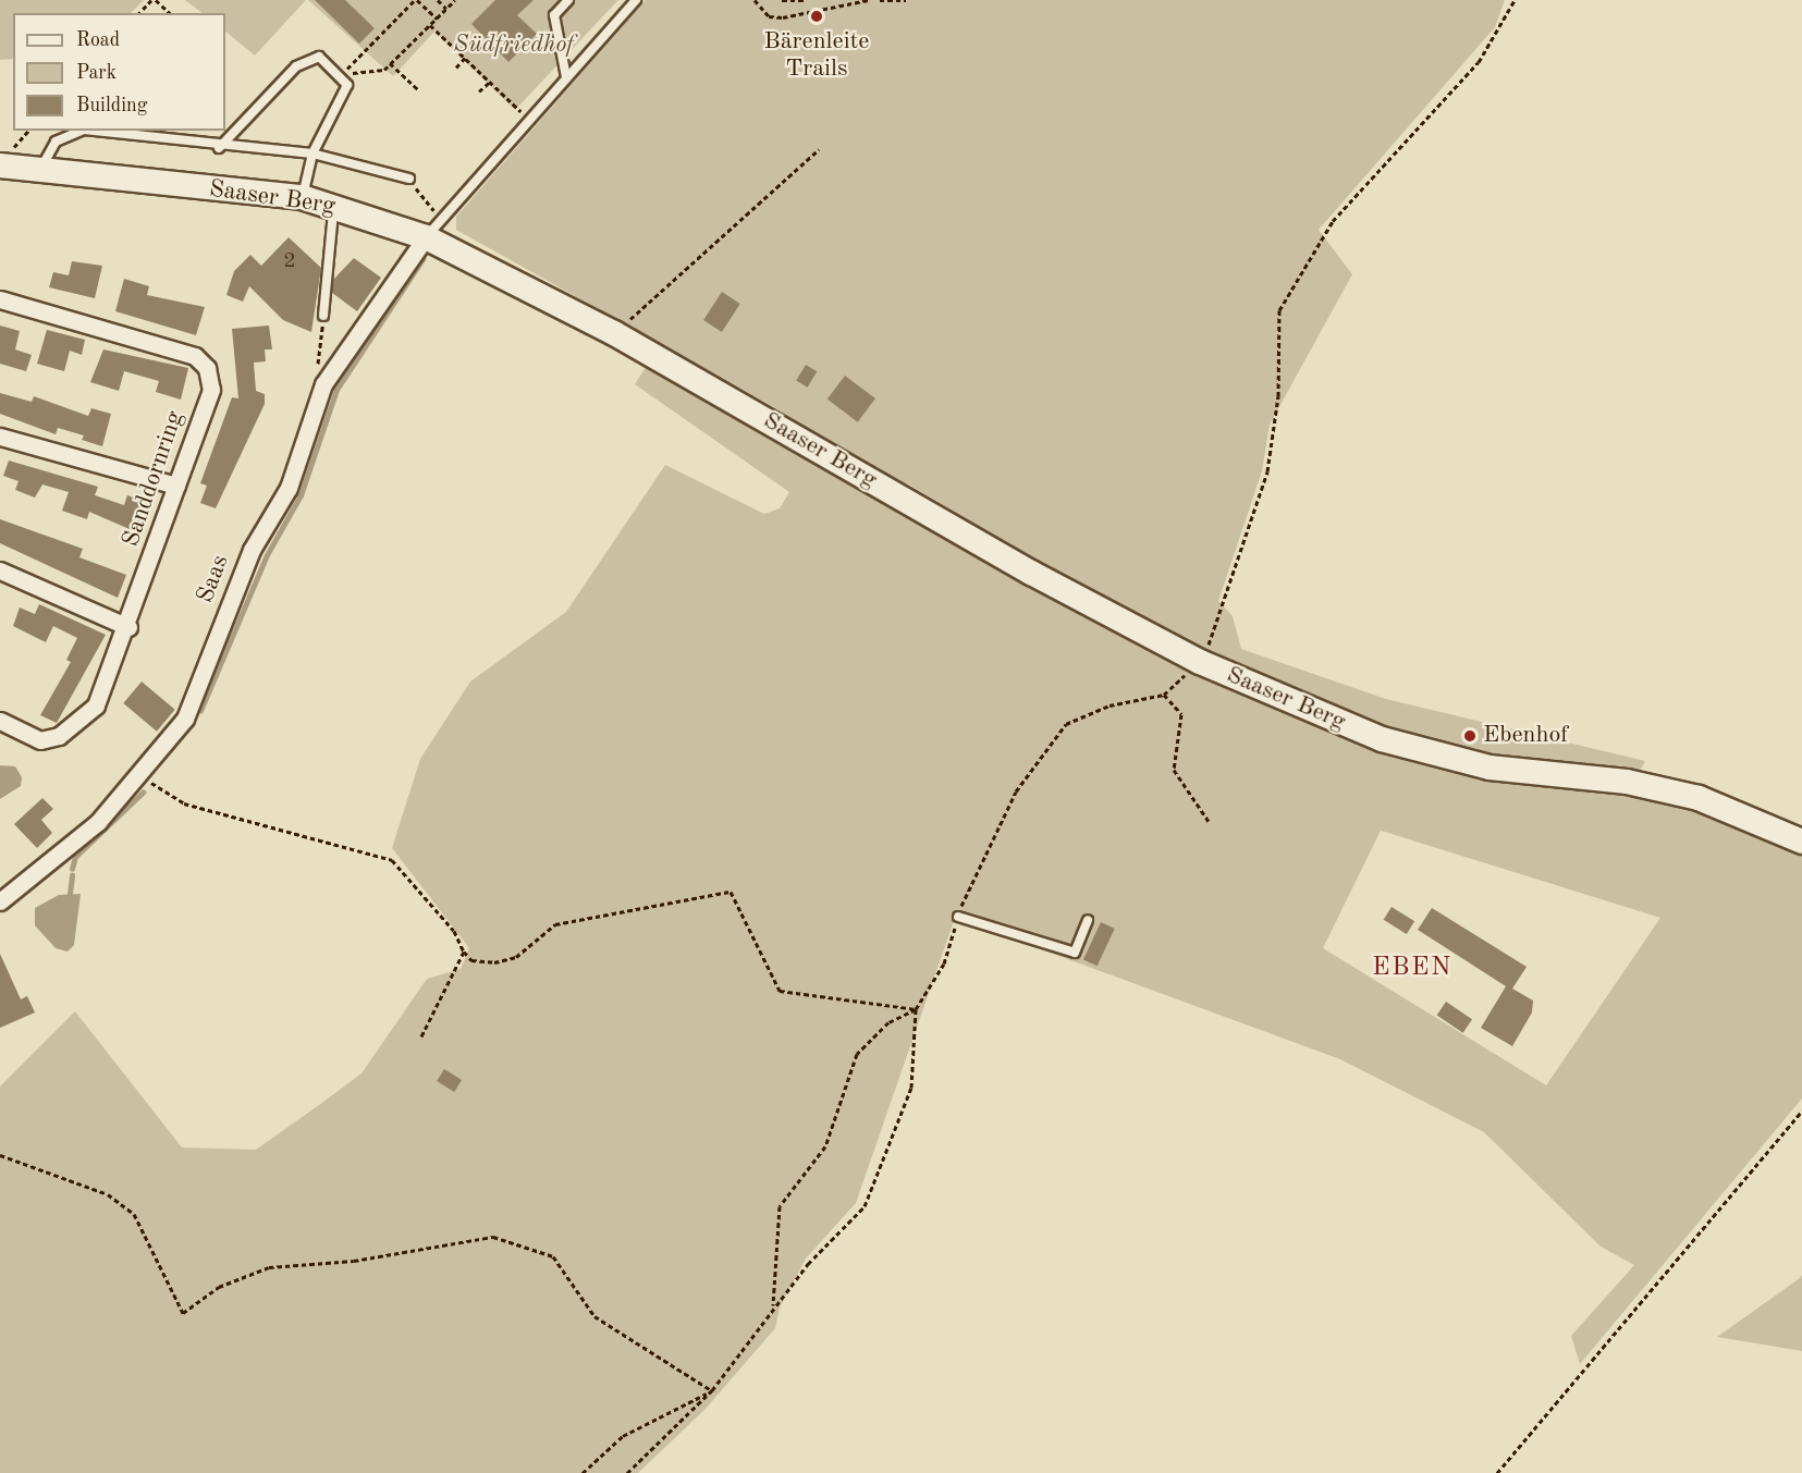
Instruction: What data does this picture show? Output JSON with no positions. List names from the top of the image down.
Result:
{
  "streets": {
    "street": ["Saaser Berg", "Sanddornring", "Saas"]
  },
  "crossings": [
    ["Saaser Berg", "Saas"]
  ],
  "districts": ["EBEN"],
  "parks": ["Südfriedhof"],
  "places": ["Bärenleite Trails", "Ebenhof"],
  "house_numbers": ["2"],
  "legend": ["Road", "Park", "Building"]
}
